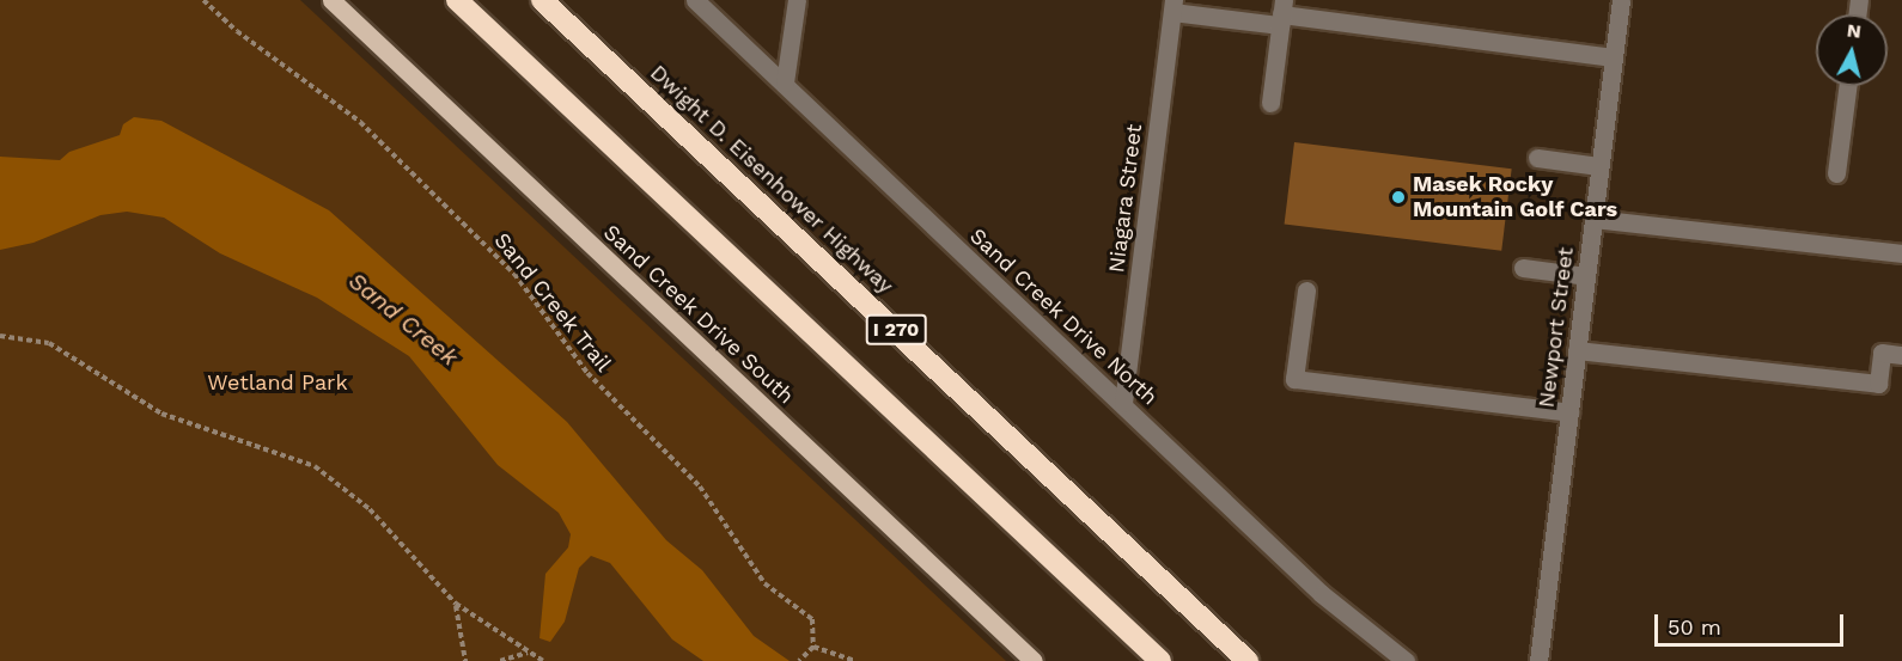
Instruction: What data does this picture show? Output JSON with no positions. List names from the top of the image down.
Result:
{
  "streets": {
    "highway": ["Dwight D. Eisenhower Highway", "I 270"],
    "main road": ["Sand Creek Drive South"],
    "street": ["Niagara Street", "Sand Creek Drive North", "Newport Street"],
    "path": ["Sand Creek Trail"]
  },
  "crossings": [
    ["Niagara Street", "Sand Creek Drive North"]
  ],
  "water": ["Sand Creek"],
  "parks": ["Wetland Park"],
  "places": ["Masek Rocky Mountain Golf Cars"],
  "scale_bar": "50 m",
  "north": "top"
}
